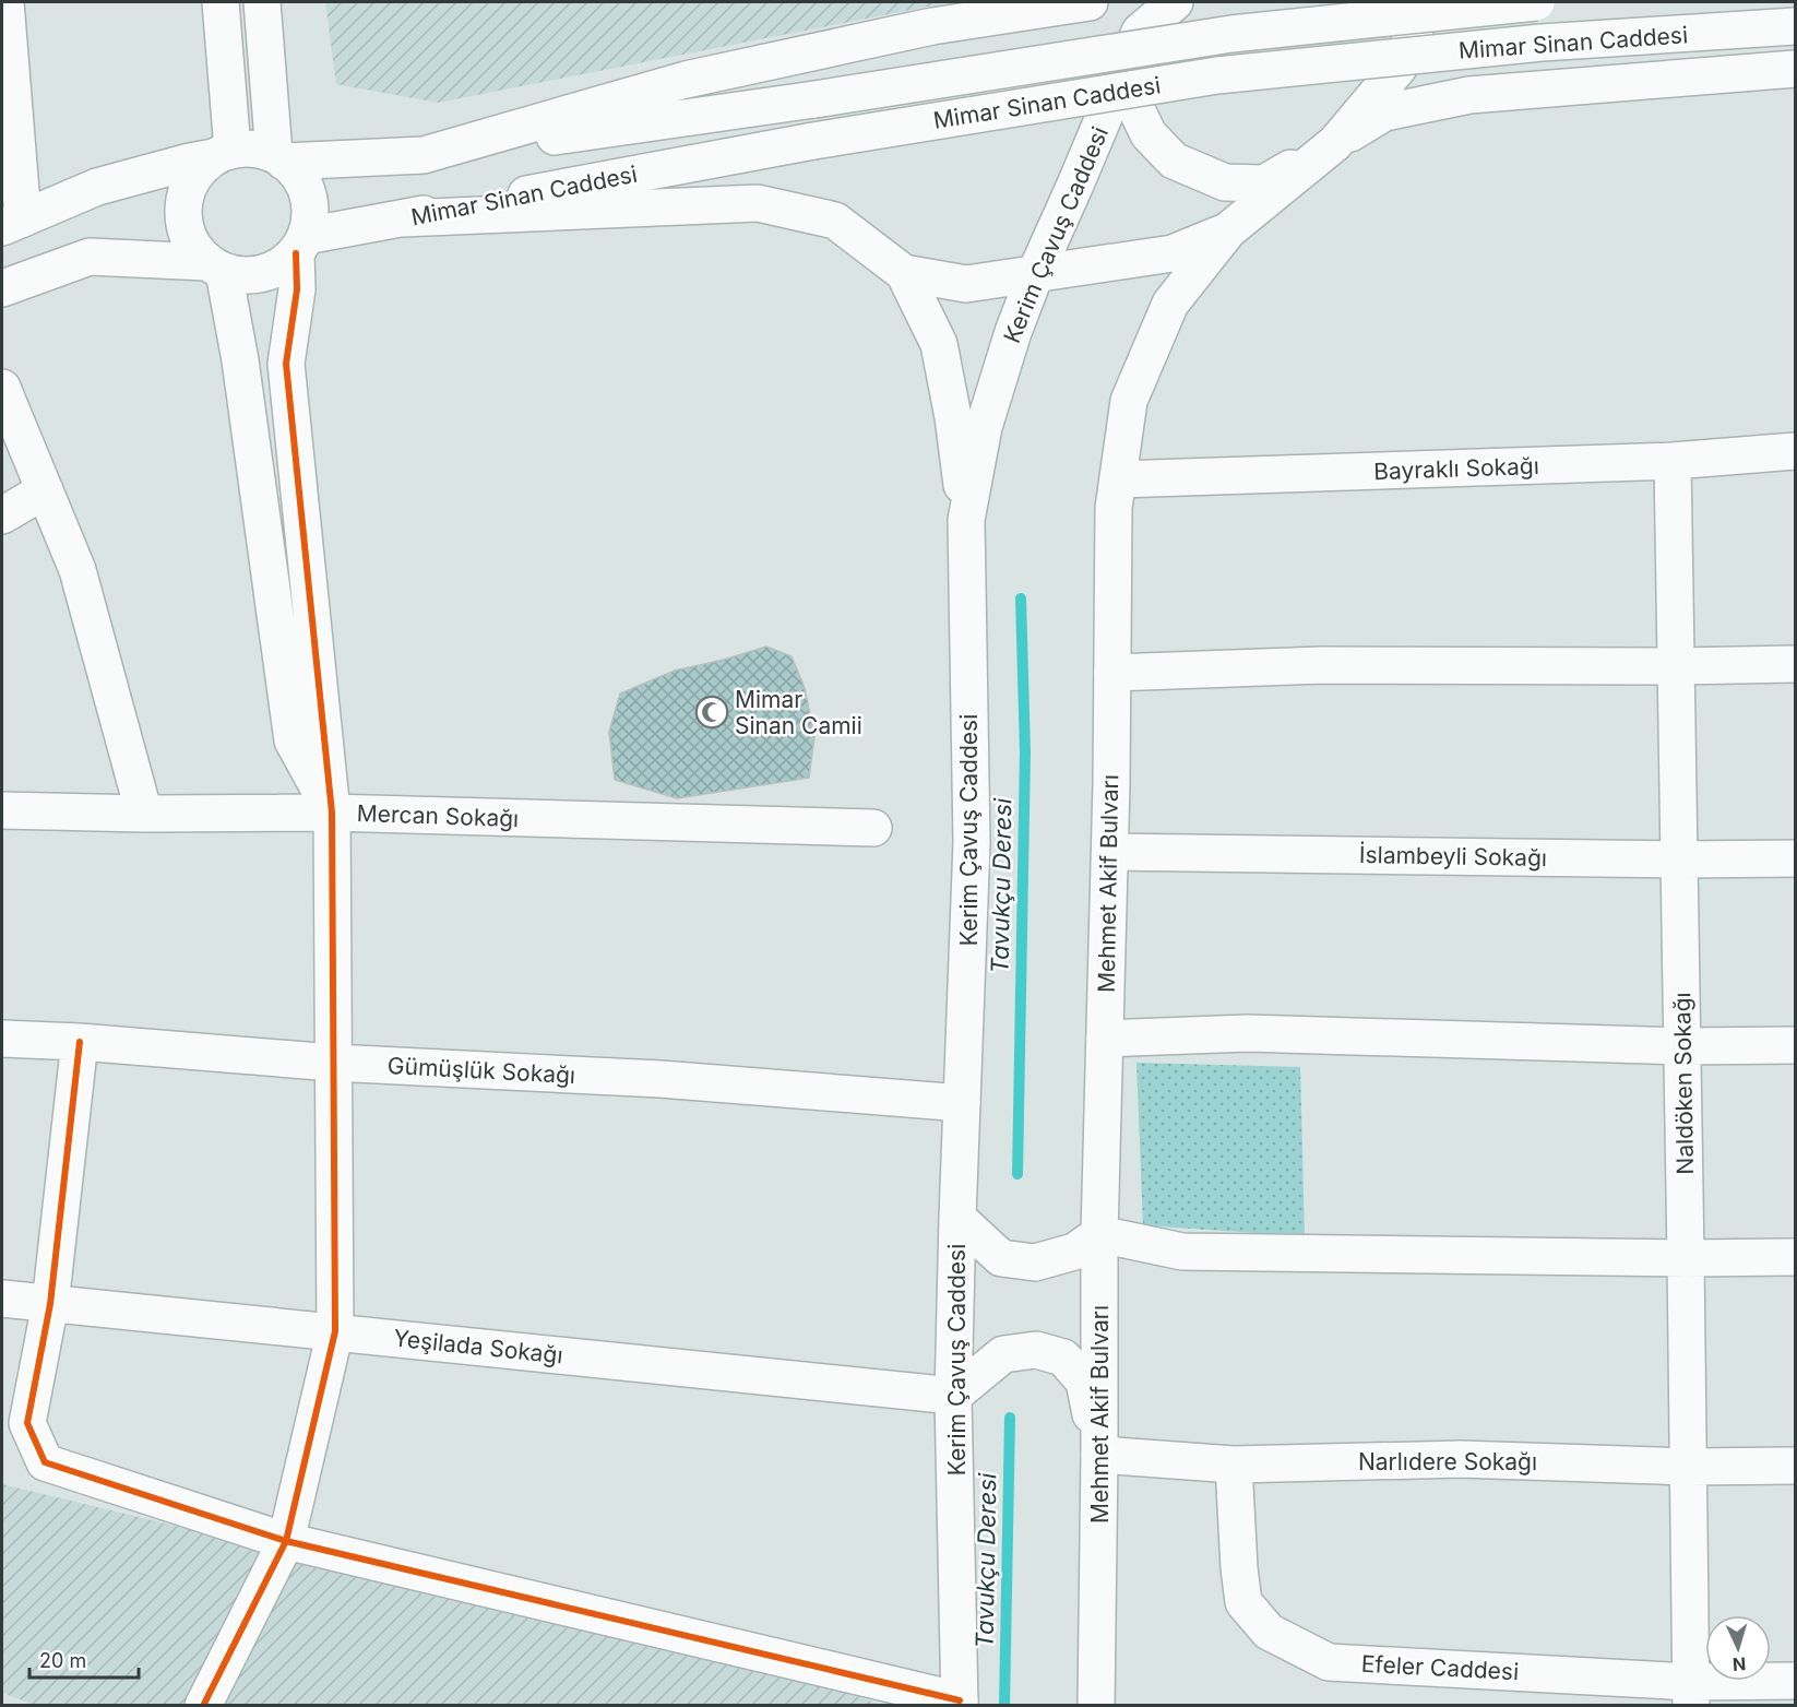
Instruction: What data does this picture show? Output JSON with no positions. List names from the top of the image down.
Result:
{
  "streets": {
    "street": [
      "Mimar Sinan Caddesi",
      "Kerim Çavuş Caddesi",
      "Bayraklı Sokağı",
      "Mercan Sokağı",
      "İslambeyli Sokağı",
      "Mehmet Akif Bulvarı",
      "Gümüşlük Sokağı",
      "Naldöken Sokağı",
      "Yeşilada Sokağı",
      "Narlıdere Sokağı",
      "Efeler Caddesi"
    ]
  },
  "crossings": [
    ["Kerim Çavuş Caddesi", "Gümüşlük Sokağı"],
    ["Kerim Çavuş Caddesi", "Yeşilada Sokağı"],
    ["Bayraklı Sokağı", "Mehmet Akif Bulvarı"],
    ["Bayraklı Sokağı", "Naldöken Sokağı"],
    ["İslambeyli Sokağı", "Mehmet Akif Bulvarı"],
    ["İslambeyli Sokağı", "Naldöken Sokağı"],
    ["Mehmet Akif Bulvarı", "Narlıdere Sokağı"],
    ["Naldöken Sokağı", "Narlıdere Sokağı"],
    ["Naldöken Sokağı", "Efeler Caddesi"],
    ["Narlıdere Sokağı", "Efeler Caddesi"]
  ],
  "water": ["Tavukçu Deresi"],
  "places": {
    "mosque": ["Mimar Sinan Camii"]
  },
  "scale_bar": "20 m",
  "north": "bottom"
}
